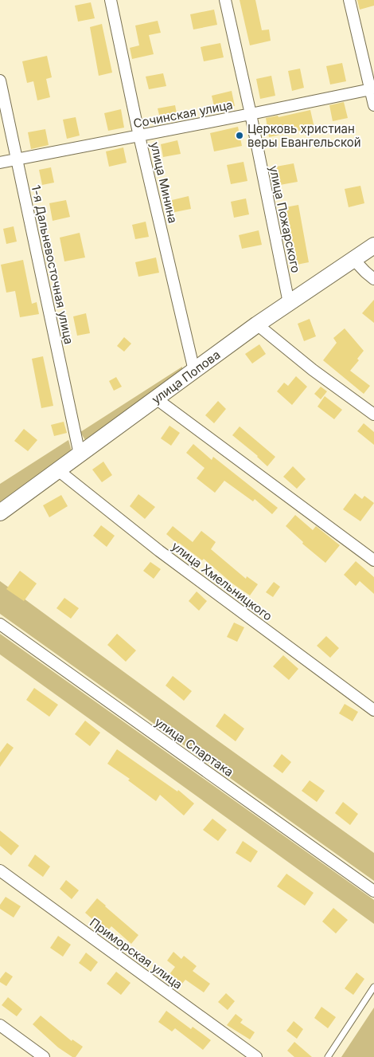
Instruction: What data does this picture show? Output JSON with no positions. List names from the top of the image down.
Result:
{
  "streets": {
    "street": [
      "Сочинская улица",
      "улица Минина",
      "улица Пожарского",
      "1-я Дальневосточная улица",
      "улица Попова",
      "улица Хмельницкого",
      "улица Спартака",
      "Приморская улица"
    ]
  },
  "crossings": [
    ["Сочинская улица", "улица Минина"],
    ["Сочинская улица", "улица Пожарского"],
    ["Сочинская улица", "1-я Дальневосточная улица"],
    ["улица Минина", "улица Попова"],
    ["улица Пожарского", "улица Попова"],
    ["1-я Дальневосточная улица", "улица Попова"],
    ["улица Попова", "улица Хмельницкого"]
  ],
  "places": ["Церковь христиан веры Евангельской"]
}
